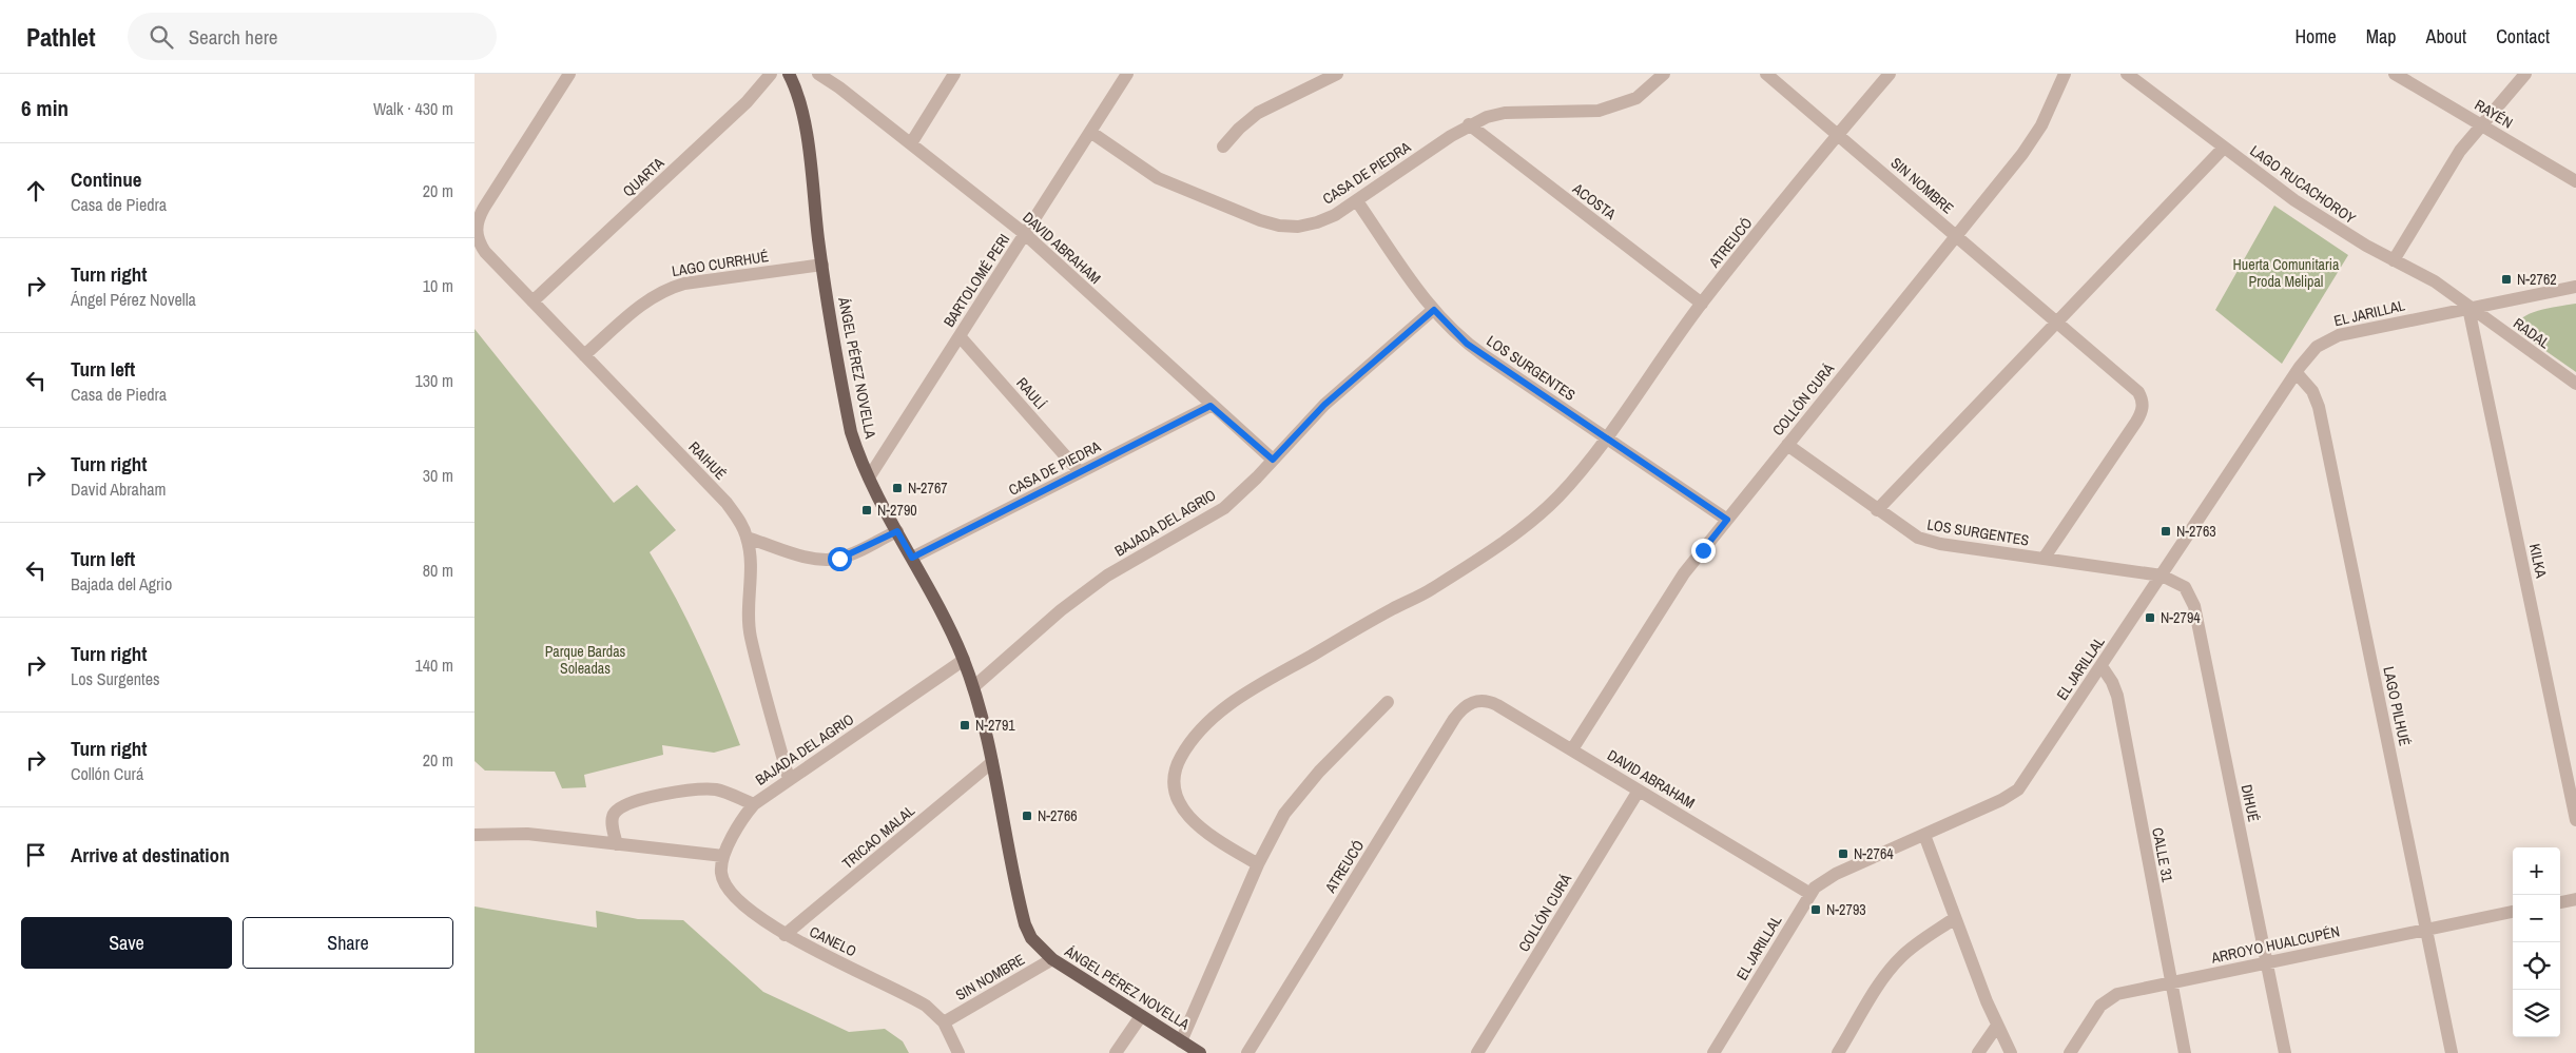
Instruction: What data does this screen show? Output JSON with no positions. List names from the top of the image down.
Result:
{
  "streets": {
    "main road": ["ÁNGEL PÉREZ NOVELLA"],
    "street": [
      "RAYÉN",
      "CASA DE PIEDRA",
      "QUARTA",
      "LAGO RUCACHOROY",
      "SIN NOMBRE",
      "ACOSTA",
      "ATREUCÓ",
      "DAVID ABRAHAM",
      "LAGO CURRHUÉ",
      "BARTOLOMÉ PERI",
      "EL JARILLAL",
      "RADAL",
      "LOS SURGENTES",
      "RAULÍ",
      "COLLÓN CURÁ",
      "RAIHUÉ",
      "BAJADA DEL AGRIO",
      "KILKA",
      "LAGO PILHUÉ",
      "DIHUÉ",
      "TRICAO MALAL",
      "CALLE 31",
      "CANELO",
      "ARROYO HUALCUPÉN"
    ]
  },
  "crossings": [
    ["CASA DE PIEDRA", "ACOSTA"],
    ["CASA DE PIEDRA", "DAVID ABRAHAM"],
    ["CASA DE PIEDRA", "BARTOLOMÉ PERI"],
    ["CASA DE PIEDRA", "ÁNGEL PÉREZ NOVELLA"],
    ["CASA DE PIEDRA", "LOS SURGENTES"],
    ["CASA DE PIEDRA", "RAULÍ"],
    ["QUARTA", "RAIHUÉ"],
    ["LAGO RUCACHOROY", "EL JARILLAL"],
    ["LAGO RUCACHOROY", "RADAL"],
    ["LAGO RUCACHOROY", "KILKA"],
    ["SIN NOMBRE", "ATREUCÓ"],
    ["SIN NOMBRE", "ÁNGEL PÉREZ NOVELLA"],
    ["SIN NOMBRE", "LOS SURGENTES"],
    ["SIN NOMBRE", "COLLÓN CURÁ"],
    ["SIN NOMBRE", "CANELO"],
    ["ACOSTA", "ATREUCÓ"],
    ["ATREUCÓ", "DAVID ABRAHAM"],
    ["ATREUCÓ", "LOS SURGENTES"],
    ["DAVID ABRAHAM", "BARTOLOMÉ PERI"],
    ["DAVID ABRAHAM", "EL JARILLAL"],
    ["DAVID ABRAHAM", "COLLÓN CURÁ"],
    ["DAVID ABRAHAM", "BAJADA DEL AGRIO"],
    ["LAGO CURRHUÉ", "ÁNGEL PÉREZ NOVELLA"],
    ["LAGO CURRHUÉ", "RAIHUÉ"],
    ["BARTOLOMÉ PERI", "ÁNGEL PÉREZ NOVELLA"],
    ["BARTOLOMÉ PERI", "RAULÍ"],
    ["EL JARILLAL", "RADAL"],
    ["EL JARILLAL", "LOS SURGENTES"],
    ["EL JARILLAL", "KILKA"],
    ["EL JARILLAL", "LAGO PILHUÉ"],
    ["EL JARILLAL", "DIHUÉ"],
    ["EL JARILLAL", "CALLE 31"],
    ["RADAL", "KILKA"],
    ["ÁNGEL PÉREZ NOVELLA", "BAJADA DEL AGRIO"],
    ["ÁNGEL PÉREZ NOVELLA", "TRICAO MALAL"],
    ["LOS SURGENTES", "COLLÓN CURÁ"],
    ["LOS SURGENTES", "BAJADA DEL AGRIO"],
    ["LOS SURGENTES", "DIHUÉ"],
    ["RAIHUÉ", "BAJADA DEL AGRIO"],
    ["BAJADA DEL AGRIO", "CANELO"],
    ["LAGO PILHUÉ", "ARROYO HUALCUPÉN"],
    ["DIHUÉ", "ARROYO HUALCUPÉN"],
    ["TRICAO MALAL", "CANELO"],
    ["CALLE 31", "ARROYO HUALCUPÉN"]
  ],
  "parks": ["Huerta Comunitaria Proda Melipal", "Parque Bardas Soleadas"],
  "places": {
    "transit": [
      "N-2762",
      "N-2767",
      "N-2790",
      "N-2763",
      "N-2794",
      "N-2791",
      "N-2766",
      "N-2764",
      "N-2793"
    ]
  },
  "page": {
    "header": "Pathlet",
    "search": "Search here",
    "nav": [
      "Home",
      "Map",
      "About",
      "Contact"
    ],
    "heading": ["6 min", "Walk · 430 m"],
    "list": [
      ["Continue", "Casa de Piedra", "20 m"],
      ["Turn right", "Ángel Pérez Novella", "10 m"],
      ["Turn left", "Casa de Piedra", "130 m"],
      ["Turn right", "David Abraham", "30 m"],
      ["Turn left", "Bajada del Agrio", "80 m"],
      ["Turn right", "Los Surgentes", "140 m"],
      ["Turn right", "Collón Curá", "20 m"],
      "Arrive at destination"
    ],
    "map_buttons": ["+", "−"],
    "buttons": ["Save", "Share"]
  }
}
